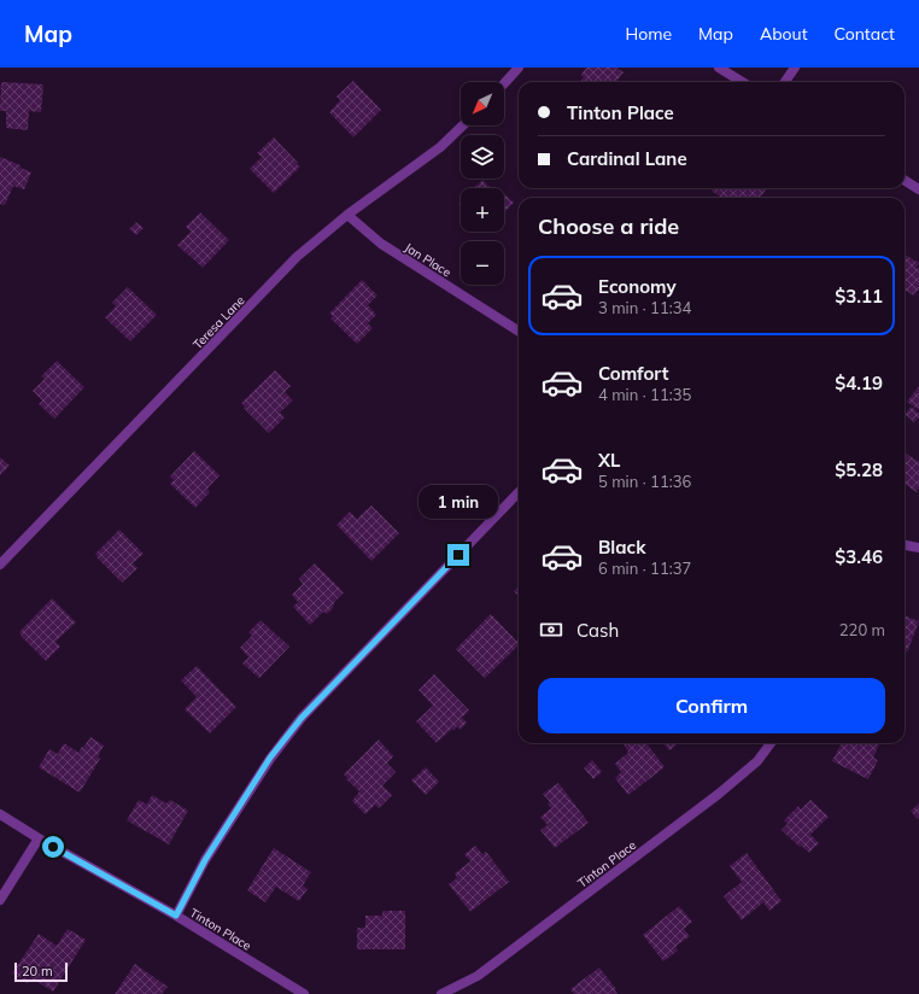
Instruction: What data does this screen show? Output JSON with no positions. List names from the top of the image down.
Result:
{
  "streets": {
    "street": ["Jan Place", "Teresa Lane", "Tinton Place"]
  },
  "crossings": [
    ["Jan Place", "Teresa Lane"]
  ],
  "scale_bar": "20 m",
  "north": "bottom left",
  "page": {
    "header": "Map",
    "nav": [
      "Home",
      "Map",
      "About",
      "Contact"
    ],
    "map_buttons": ["+", "−"],
    "banner": ["Tinton Place", "Cardinal Lane"],
    "heading": "Choose a ride",
    "list": [
      {
        "name": "Economy",
        "note": "3 min · 11:34",
        "value": "$3.11"
      },
      {
        "name": "Comfort",
        "note": "4 min · 11:35",
        "value": "$4.19"
      },
      {
        "name": "XL",
        "note": "5 min · 11:36",
        "value": "$5.28"
      },
      {
        "name": "Black",
        "note": "6 min · 11:37",
        "value": "$3.46"
      }
    ],
    "bubble": "1 min",
    "pay": ["Cash", "220 m"],
    "buttons": "Confirm",
    "scale": "20 m"
  }
}
